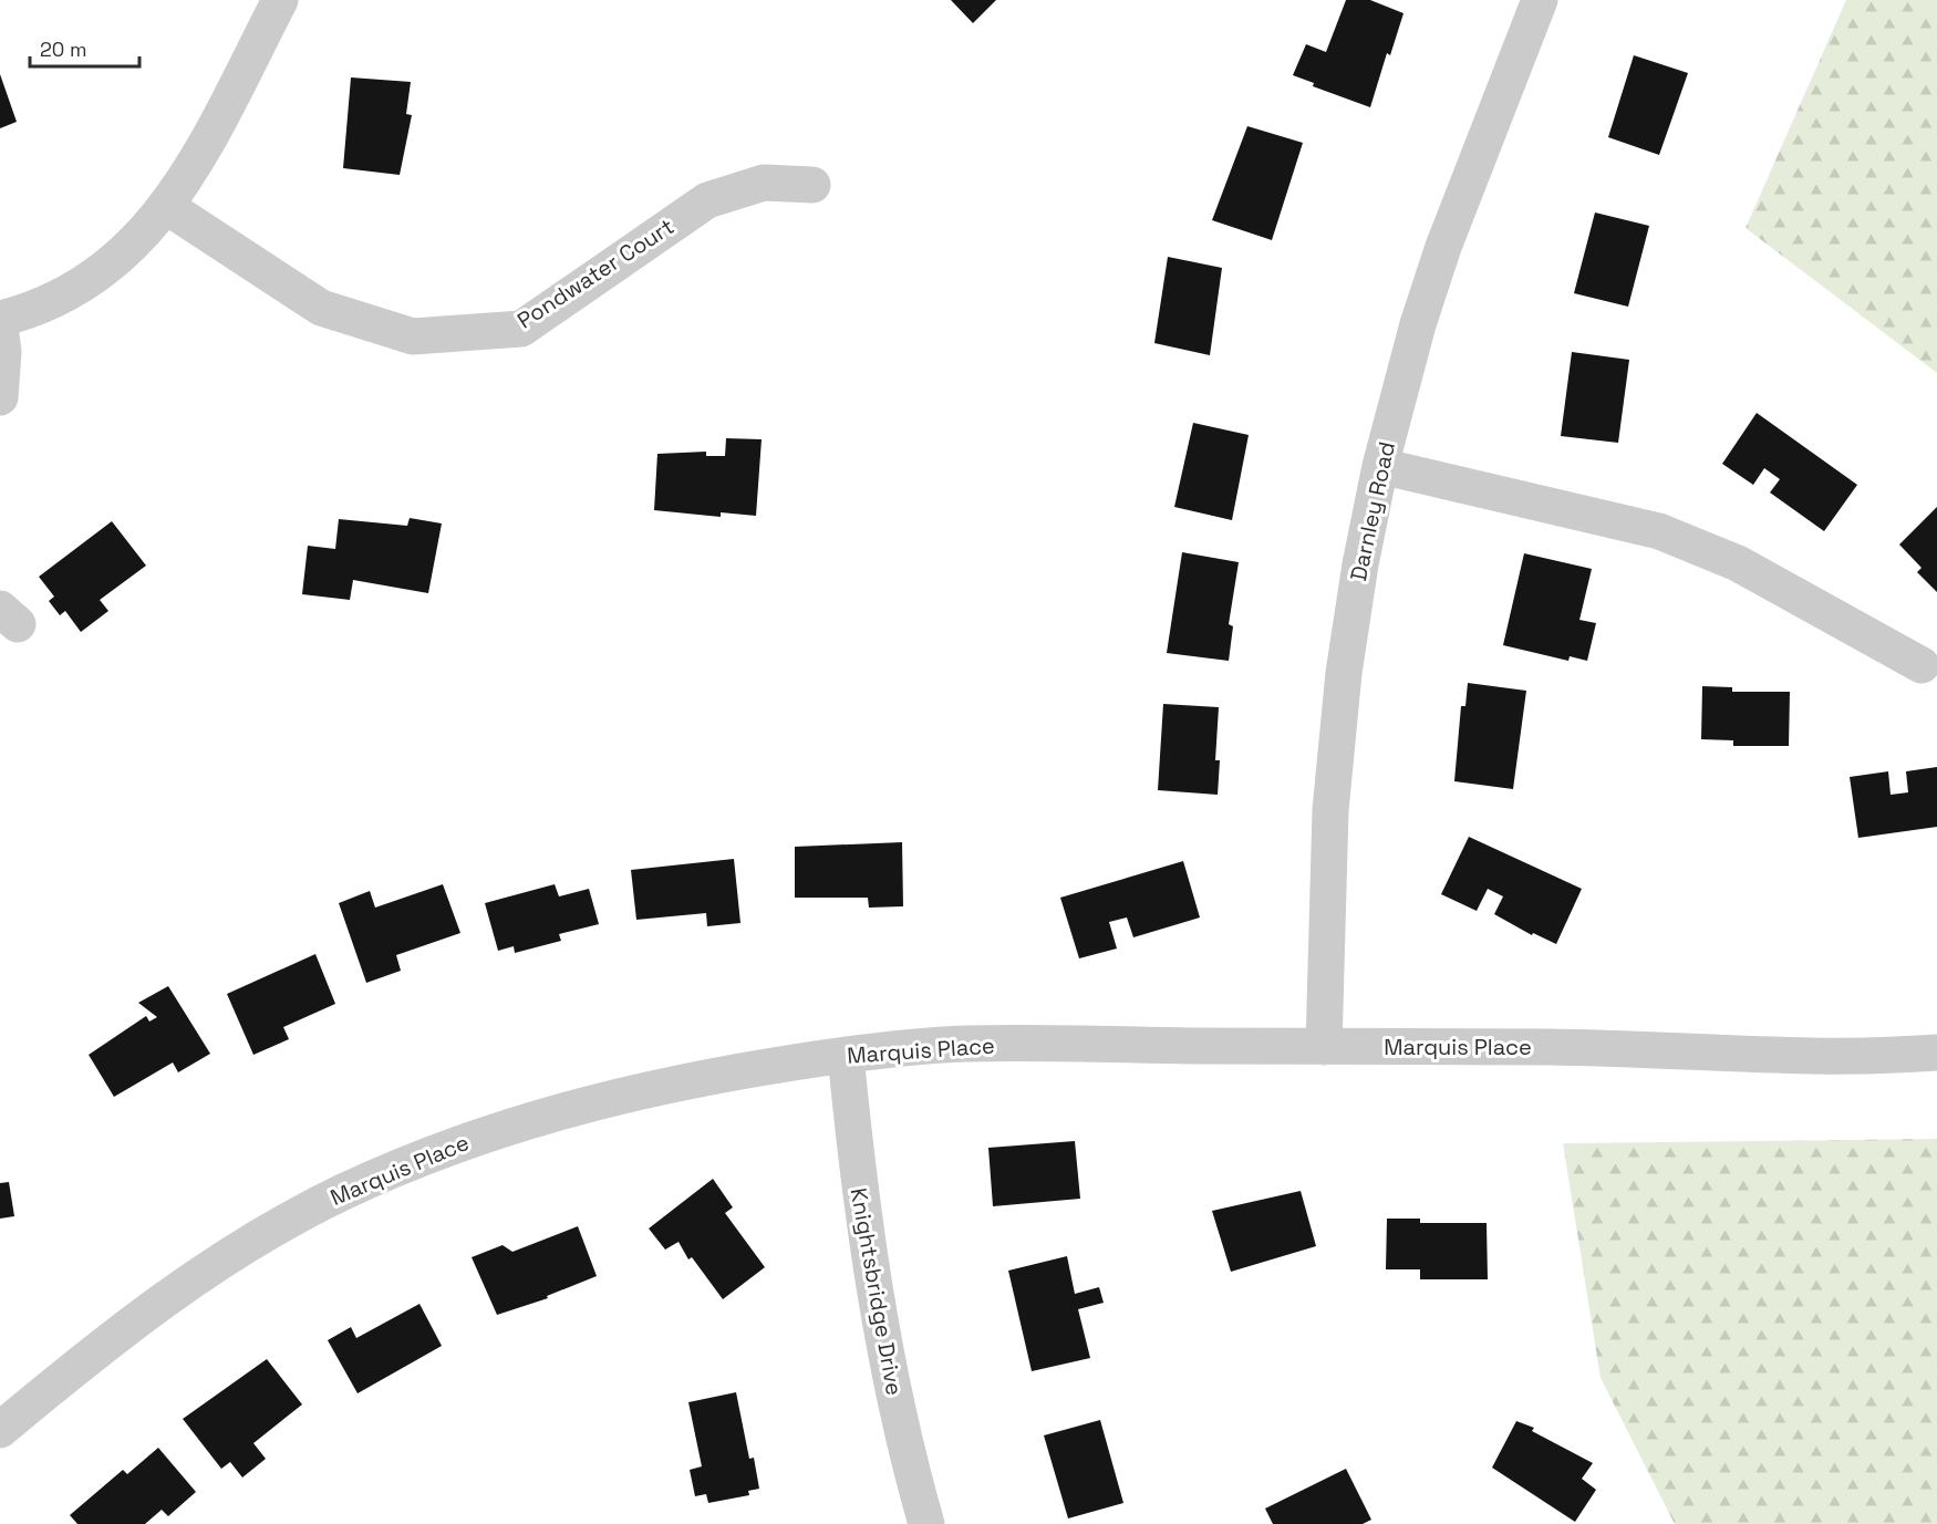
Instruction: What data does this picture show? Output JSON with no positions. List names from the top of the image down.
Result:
{
  "streets": {
    "street": [
      "Pondwater Court",
      "Darnley Road",
      "Marquis Place",
      "Knightsbridge Drive"
    ]
  },
  "crossings": [
    ["Darnley Road", "Marquis Place"],
    ["Marquis Place", "Knightsbridge Drive"]
  ],
  "scale_bar": "20 m"
}
